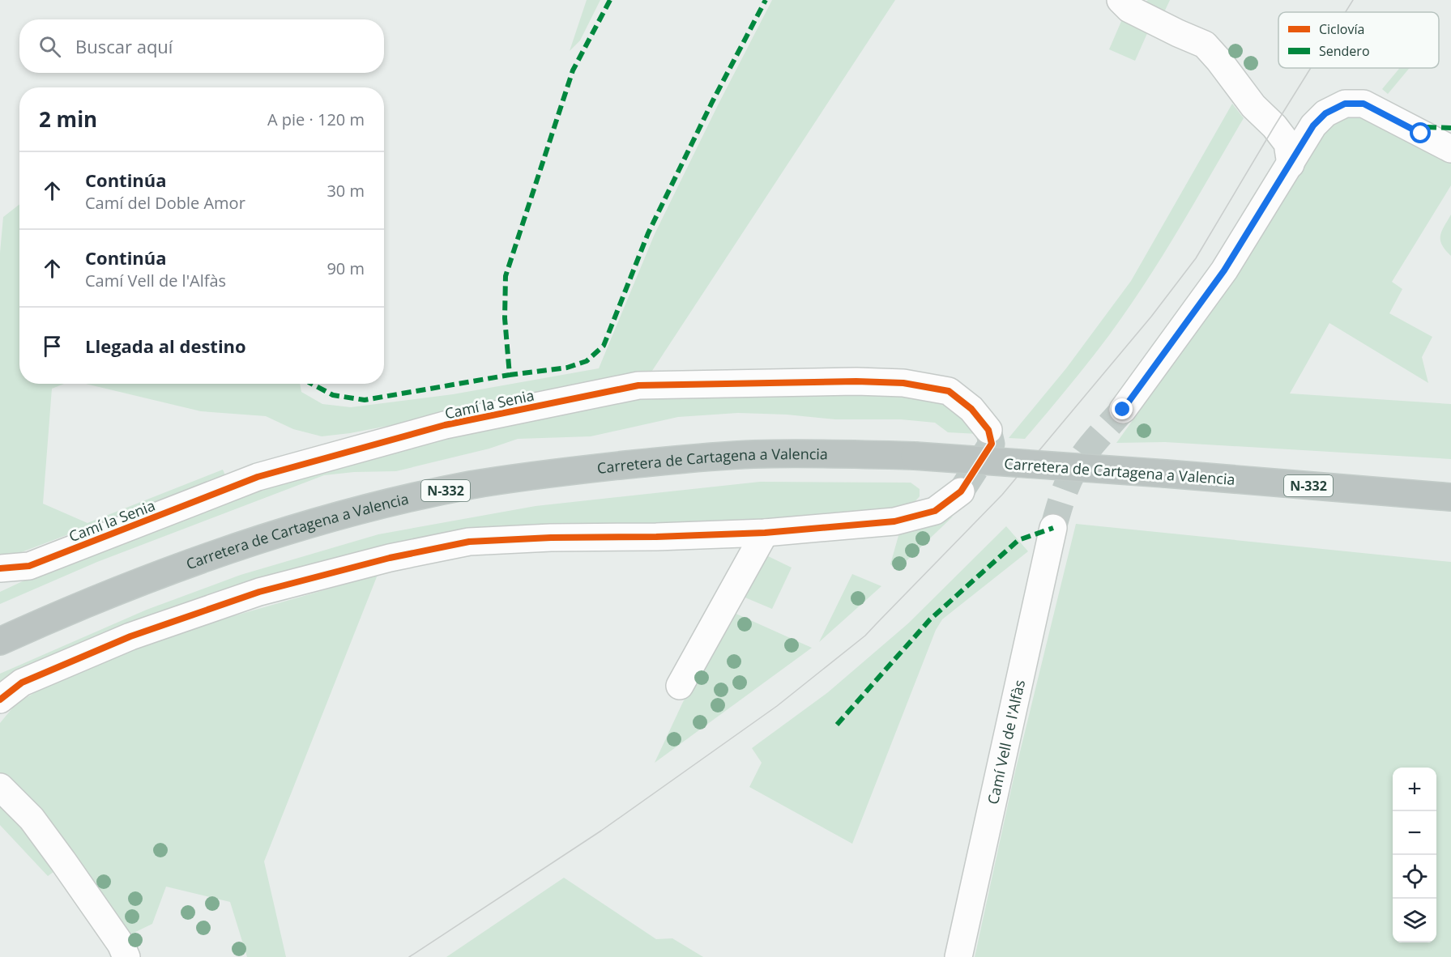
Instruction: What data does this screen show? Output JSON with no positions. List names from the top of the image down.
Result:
{
  "streets": {
    "highway": ["Carretera de Cartagena a Valencia", "N-332"],
    "street": ["Camí la Senia", "Camí Vell de l'Alfàs"]
  },
  "legend": ["Ciclovía", "Sendero"],
  "page": {
    "search": "Buscar aquí",
    "heading": ["2 min", "A pie · 120 m"],
    "list": [
      ["Continúa", "Camí del Doble Amor", "30 m"],
      ["Continúa", "Camí Vell de l'Alfàs", "90 m"],
      "Llegada al destino"
    ],
    "map_buttons": ["+", "−"]
  }
}
